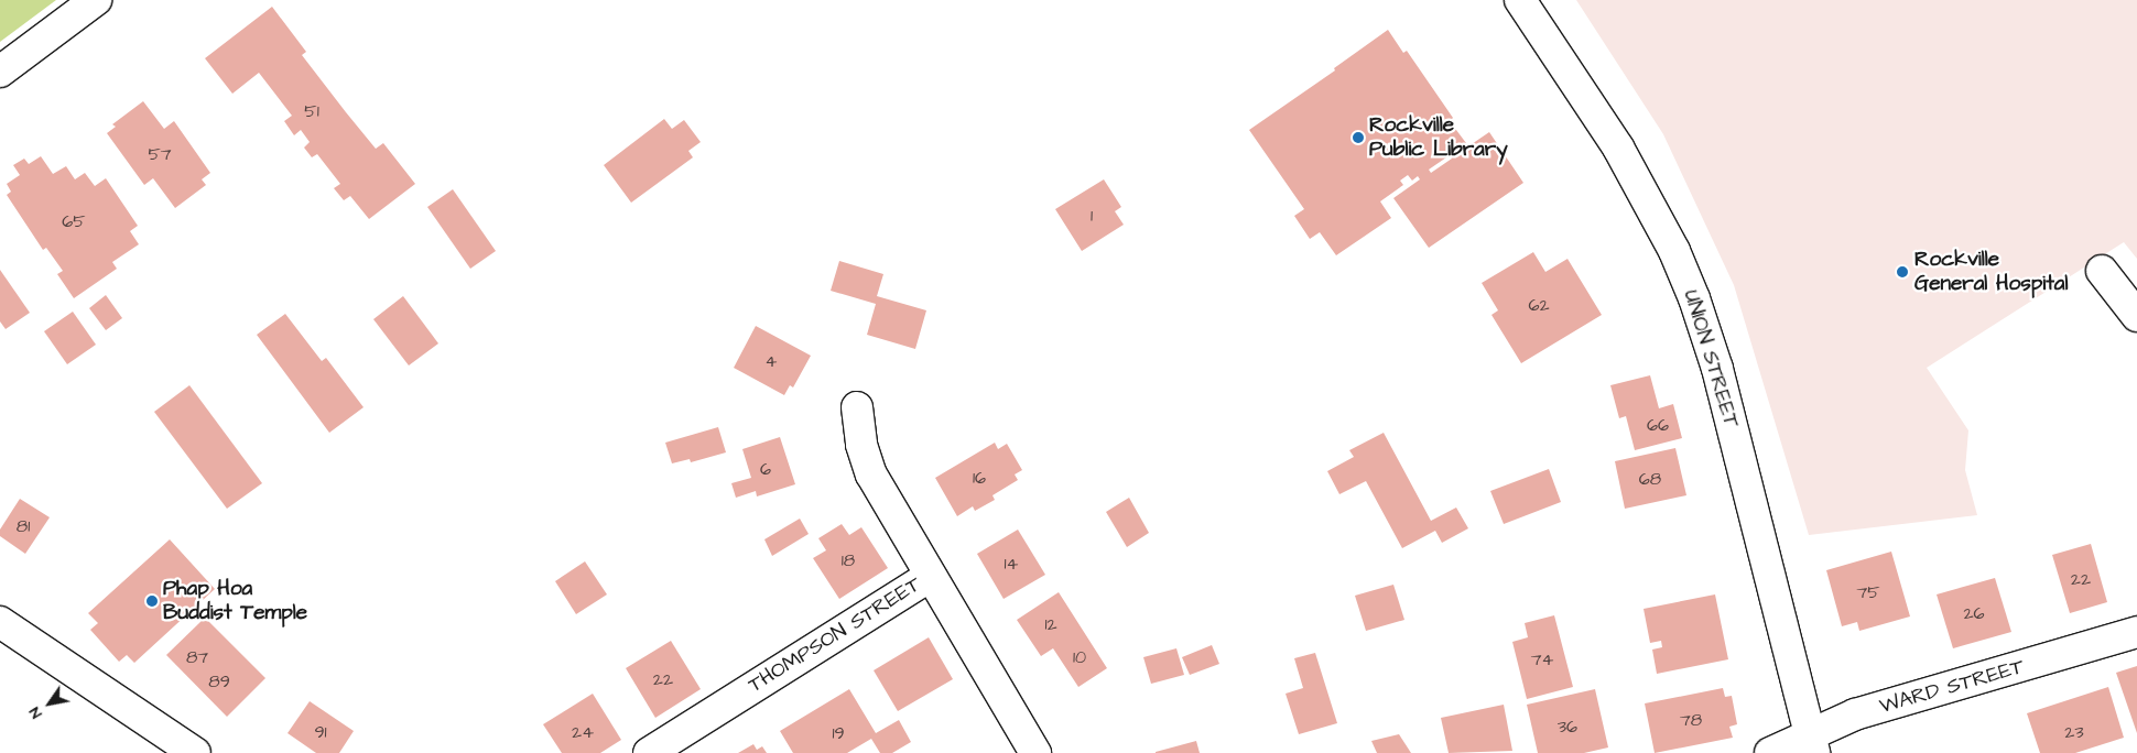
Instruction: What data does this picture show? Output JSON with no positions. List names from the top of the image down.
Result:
{
  "streets": {
    "street": ["UNION STREET", "THOMPSON STREET", "WARD STREET"]
  },
  "crossings": [
    ["UNION STREET", "WARD STREET"]
  ],
  "places": ["Rockville Public Library", "Rockville General Hospital", "Phap Hoa Buddist Temple"],
  "house_numbers": [
    "51",
    "57",
    "1",
    "65",
    "62",
    "4",
    "66",
    "6",
    "16",
    "68",
    "81",
    "18",
    "14",
    "22",
    "75",
    "26",
    "12",
    "87",
    "10",
    "74",
    "22",
    "89",
    "78",
    "36",
    "91",
    "24",
    "23",
    "19"
  ],
  "north": "bottom left"
}
